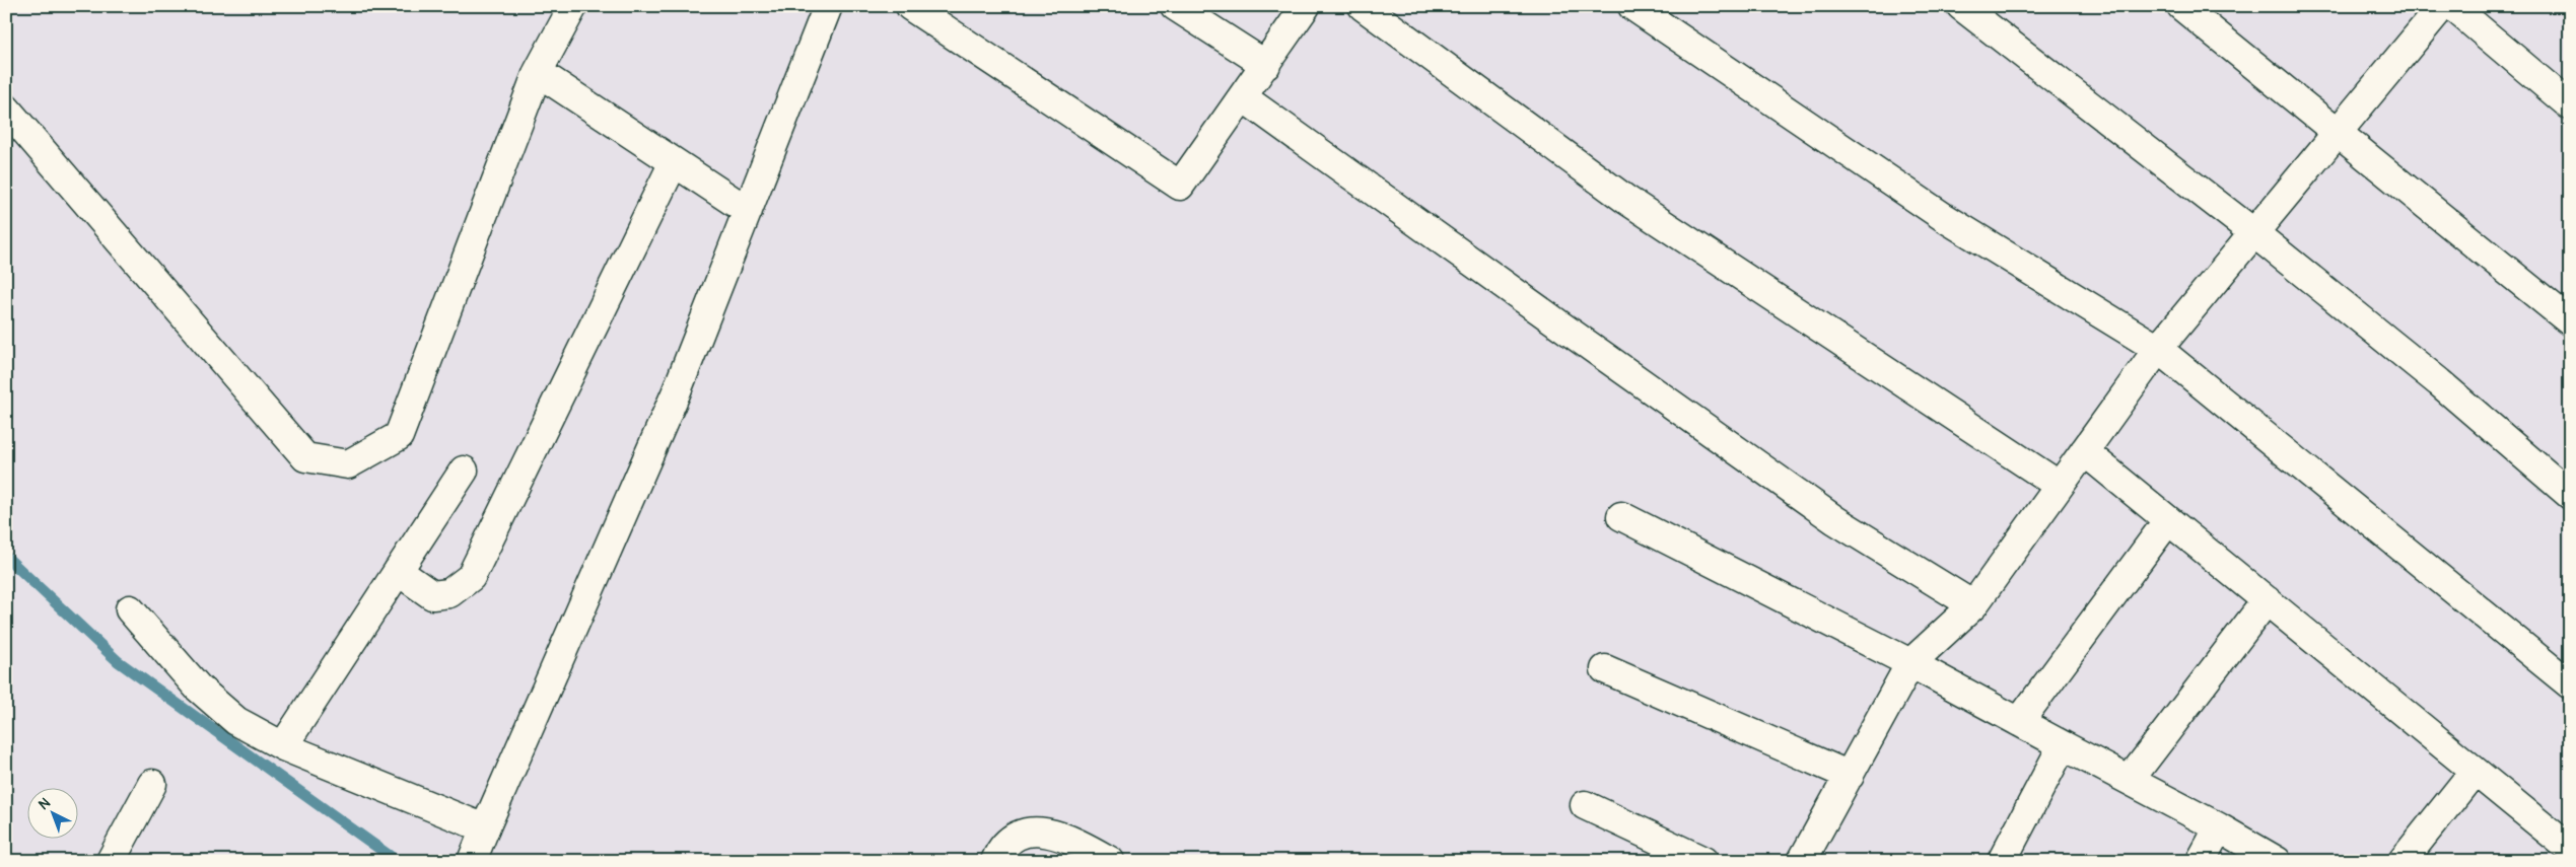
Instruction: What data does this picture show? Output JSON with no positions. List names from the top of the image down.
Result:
{
  "north": "top left"
}
